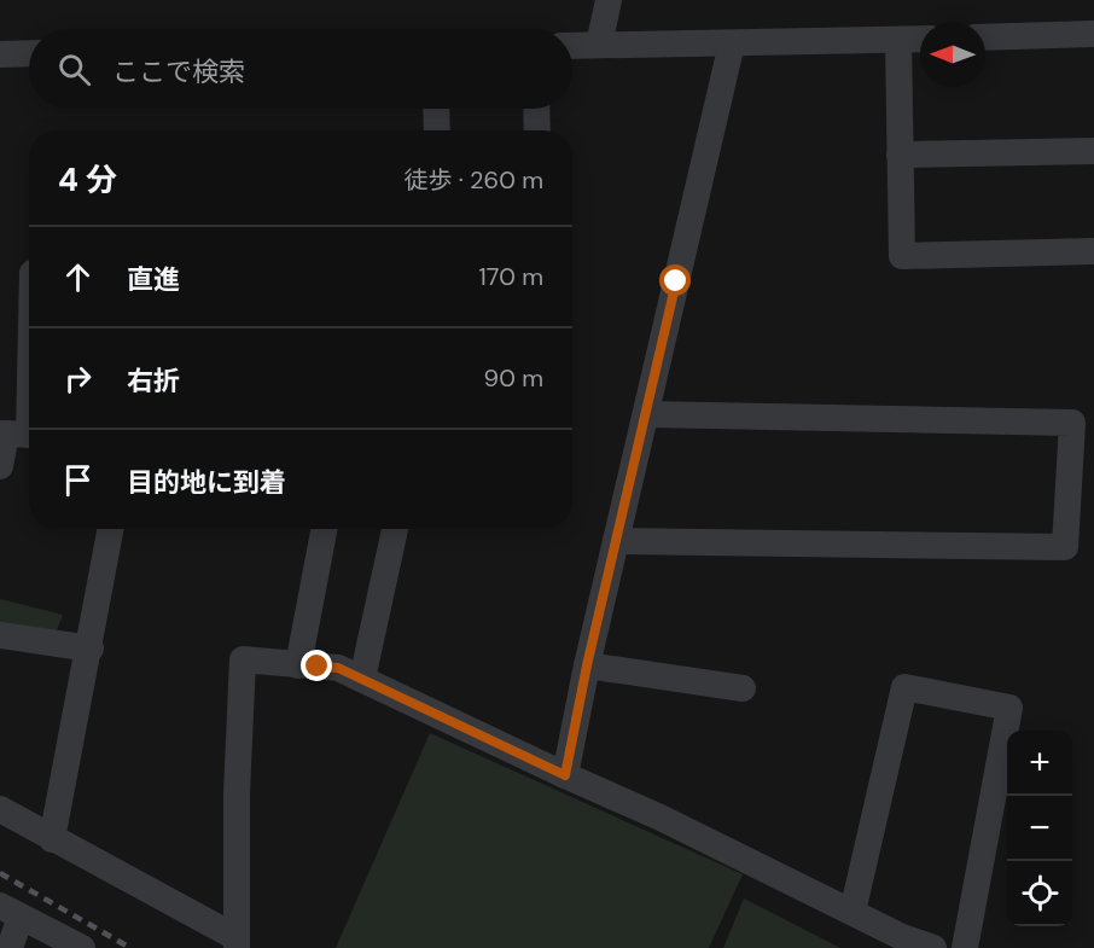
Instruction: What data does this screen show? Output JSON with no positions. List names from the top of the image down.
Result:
{
  "north": "left",
  "page": {
    "search": "ここで検索",
    "heading": ["4 分", "徒歩 · 260 m"],
    "list": [
      ["直進", "170 m"],
      ["右折", "90 m"],
      "目的地に到着"
    ],
    "map_buttons": ["+", "−"]
  }
}
